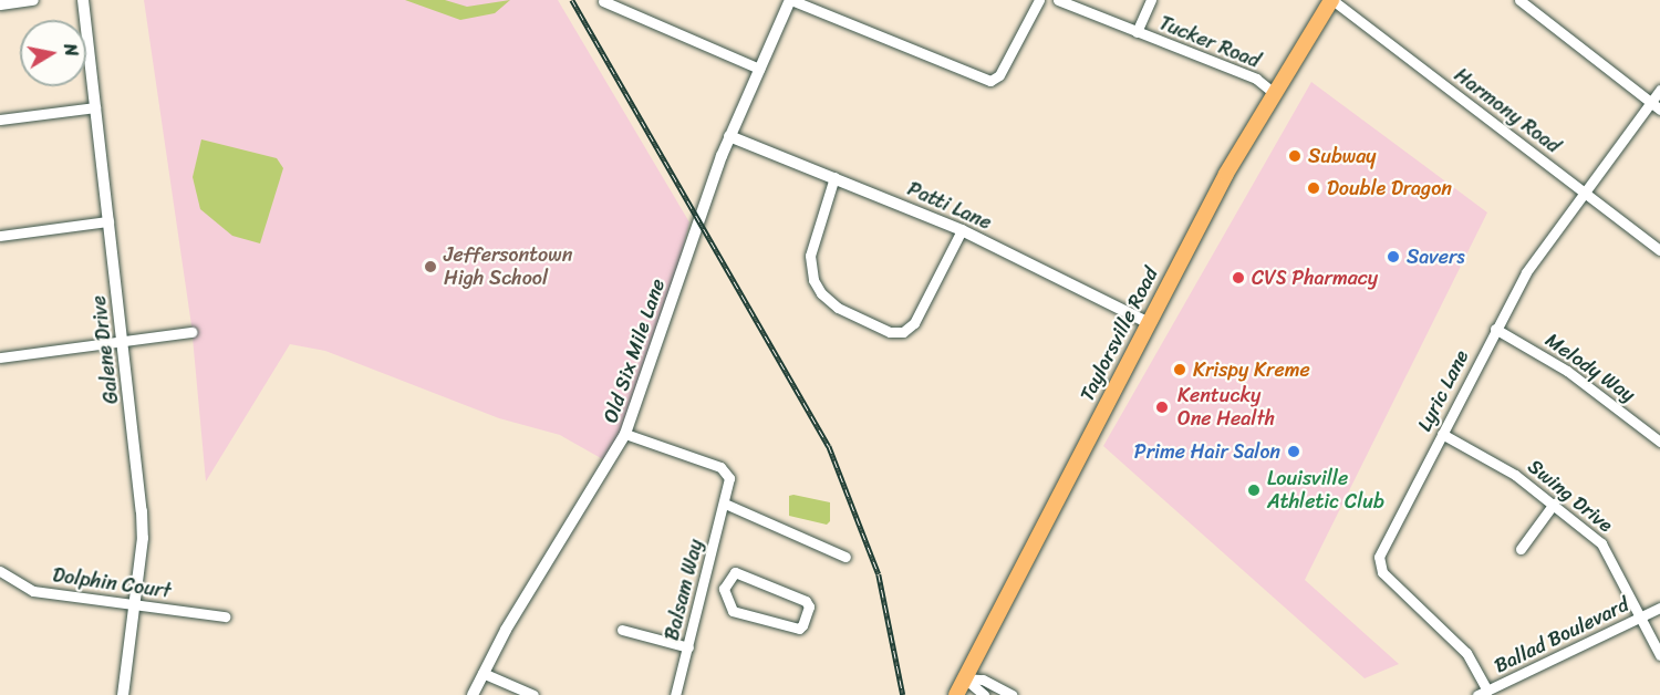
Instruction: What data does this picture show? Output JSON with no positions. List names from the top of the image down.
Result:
{
  "streets": {
    "main road": ["Taylorsville Road"],
    "street": [
      "Tucker Road",
      "Harmony Road",
      "Patti Lane",
      "Galene Drive",
      "Old Six Mile Lane",
      "Melody Way",
      "Lyric Lane",
      "Swing Drive",
      "Dolphin Court",
      "Balsam Way",
      "Ballad Boulevard"
    ]
  },
  "crossings": [
    ["Tucker Road", "Taylorsville Road"],
    ["Harmony Road", "Taylorsville Road"],
    ["Harmony Road", "Lyric Lane"],
    ["Patti Lane", "Taylorsville Road"],
    ["Patti Lane", "Old Six Mile Lane"],
    ["Galene Drive", "Dolphin Court"],
    ["Melody Way", "Lyric Lane"],
    ["Lyric Lane", "Swing Drive"],
    ["Lyric Lane", "Ballad Boulevard"],
    ["Swing Drive", "Ballad Boulevard"]
  ],
  "places": [
    "Subway",
    "Double Dragon",
    "Savers",
    "Jeffersontown High School",
    "CVS Pharmacy",
    "Krispy Kreme",
    "Kentucky One Health",
    "Prime Hair Salon",
    "Louisville Athletic Club"
  ],
  "north": "right"
}
